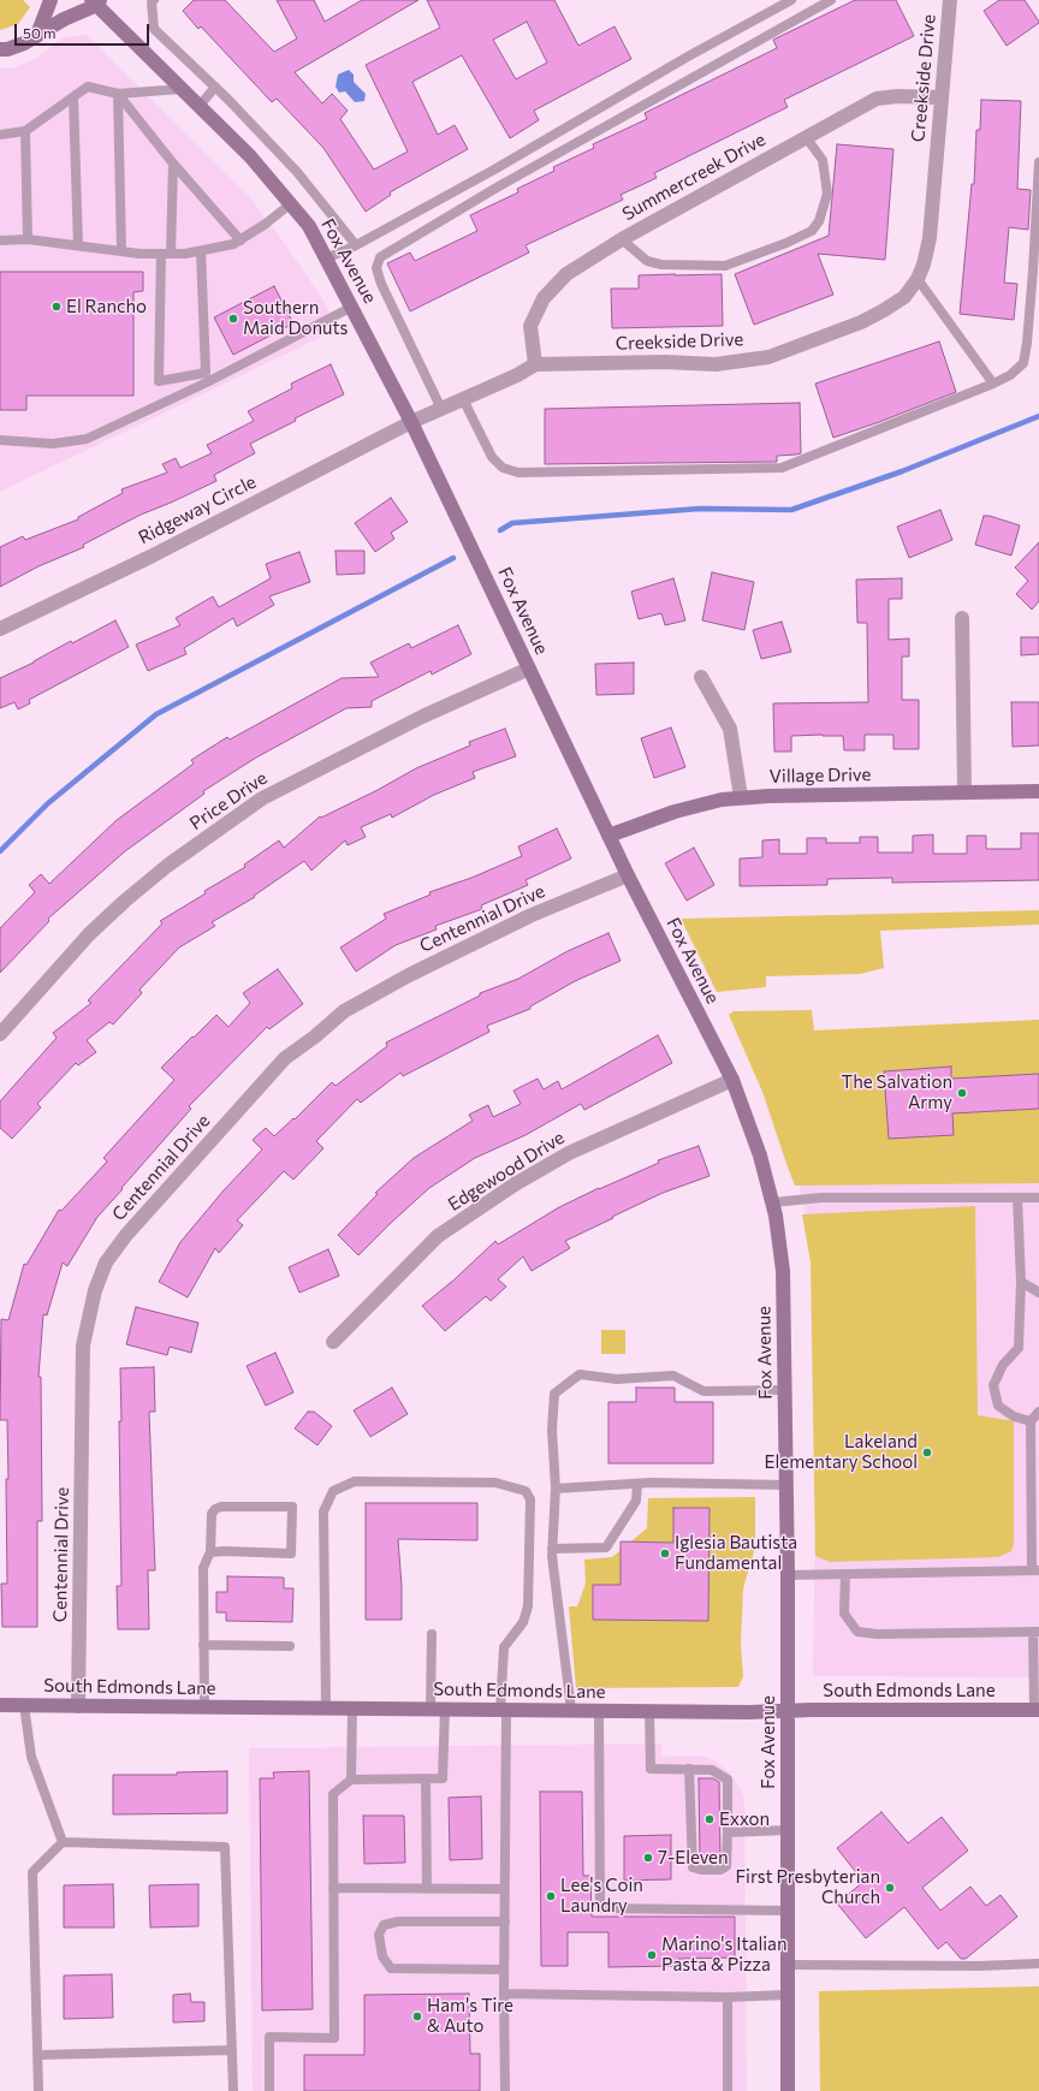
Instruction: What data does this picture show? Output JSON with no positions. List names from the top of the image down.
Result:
{
  "streets": {
    "main road": ["Fox Avenue", "Village Drive", "South Edmonds Lane"],
    "street": [
      "Creekside Drive",
      "Summercreek Drive",
      "Ridgeway Circle",
      "Price Drive",
      "Centennial Drive",
      "Edgewood Drive"
    ]
  },
  "crossings": [
    ["Creekside Drive", "Summercreek Drive"],
    ["Creekside Drive", "Fox Avenue"],
    ["Creekside Drive", "Ridgeway Circle"],
    ["Fox Avenue", "Ridgeway Circle"],
    ["Fox Avenue", "Village Drive"],
    ["Fox Avenue", "Price Drive"],
    ["Fox Avenue", "Centennial Drive"],
    ["Fox Avenue", "Edgewood Drive"],
    ["Fox Avenue", "South Edmonds Lane"],
    ["Centennial Drive", "South Edmonds Lane"]
  ],
  "places": [
    "El Rancho",
    "Southern Maid Donuts",
    "The Salvation Army",
    "Lakeland Elementary School",
    "Iglesia Bautista Fundamental",
    "Exxon",
    "7-Eleven",
    "First Presbyterian Church",
    "Lee's Coin Laundry",
    "Marino's Italian Pasta & Pizza",
    "Ham's Tire & Auto"
  ],
  "scale_bar": "50 m"
}
